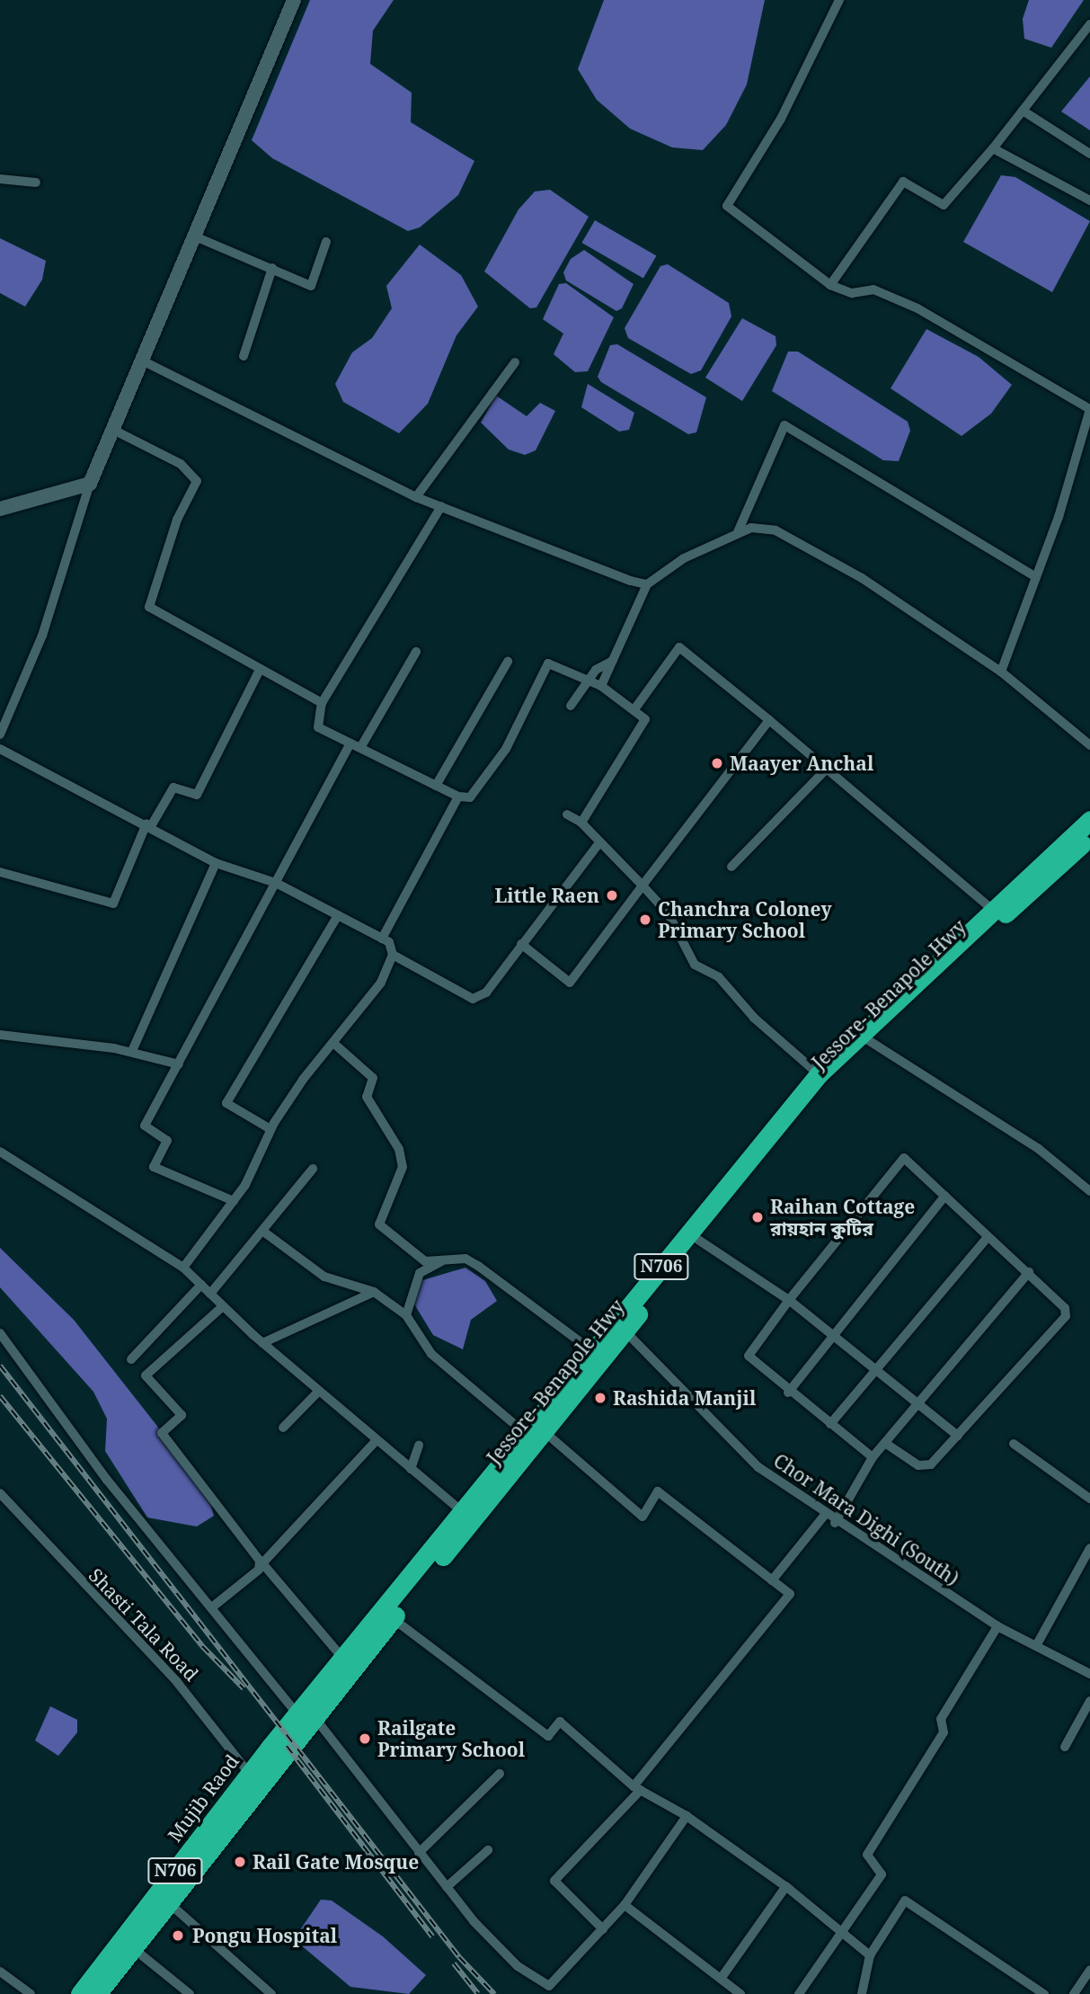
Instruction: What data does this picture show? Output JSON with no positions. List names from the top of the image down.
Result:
{
  "streets": {
    "highway": ["Jessore- Benapole Hwy", "N706", "Mujib Raod"],
    "street": ["Chor Mara Dighi (South)", "Shasti Tala Road"]
  },
  "crossings": [
    ["Jessore- Benapole Hwy", "Chor Mara Dighi (South)"],
    ["Jessore- Benapole Hwy", "Shasti Tala Road"],
    ["Jessore- Benapole Hwy", "Mujib Raod"],
    ["N706", "Mujib Raod"],
    ["Shasti Tala Road", "Mujib Raod"]
  ],
  "places": [
    "Maayer Anchal",
    "Little Raen",
    "Chanchra Coloney Primary School",
    "Raihan Cottage রায়হান কুটির",
    "Rashida Manjil",
    "Railgate Primary School",
    "Rail Gate Mosque",
    "Pongu Hospital"
  ]
}
